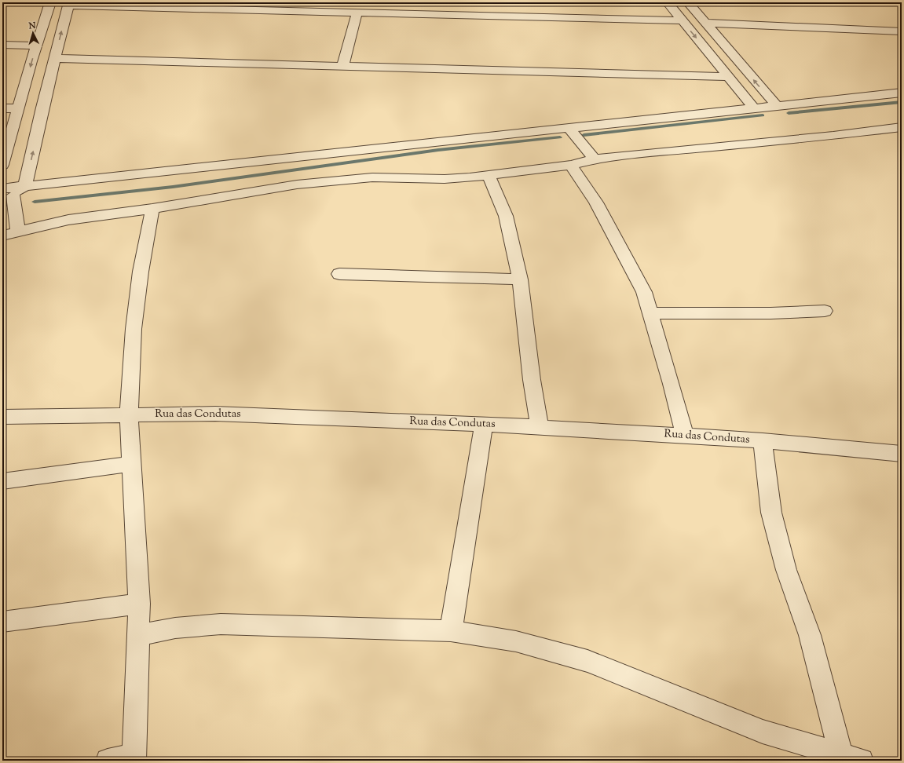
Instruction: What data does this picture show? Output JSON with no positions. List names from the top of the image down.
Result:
{
  "streets": {
    "street": ["Rua das Condutas"]
  },
  "north": "top"
}
